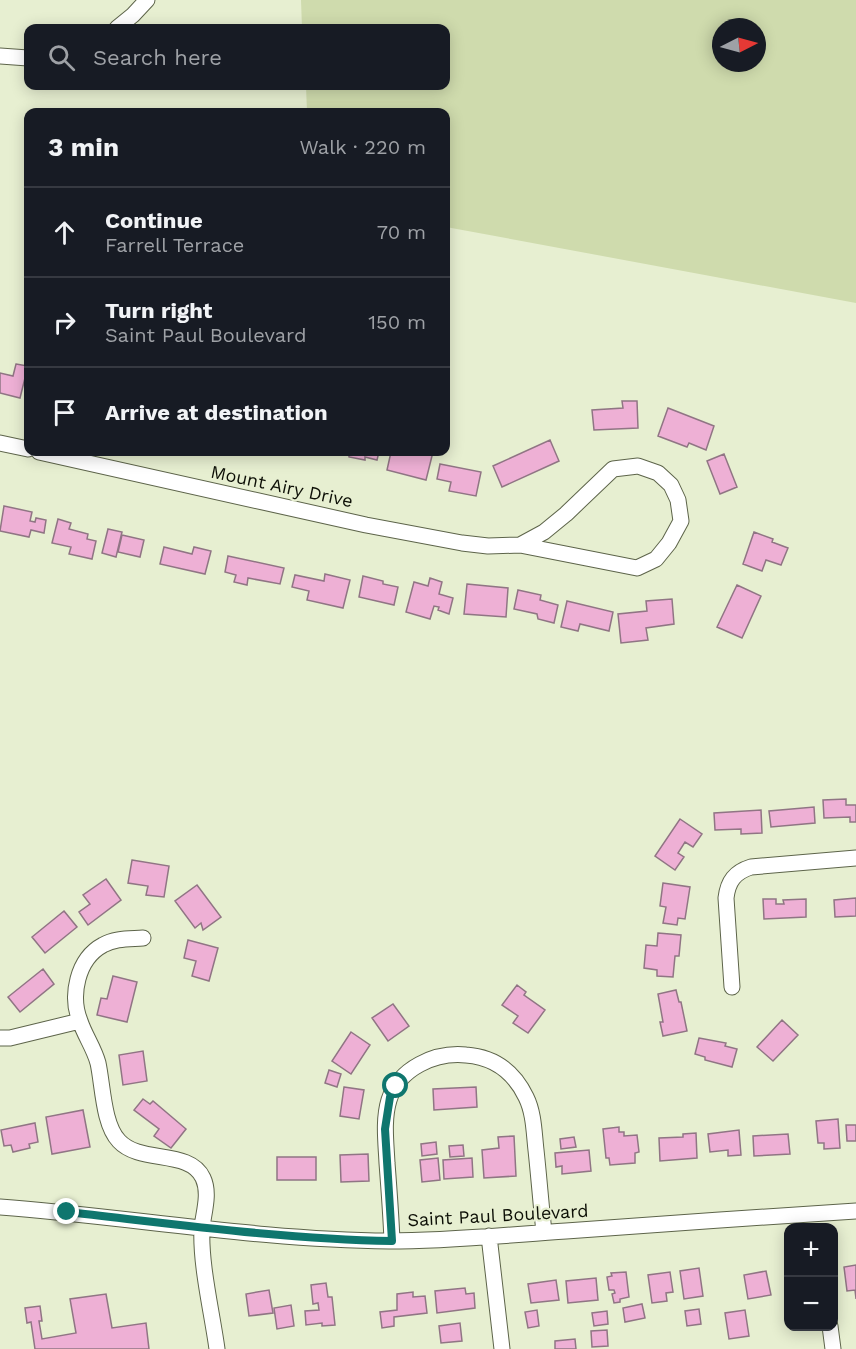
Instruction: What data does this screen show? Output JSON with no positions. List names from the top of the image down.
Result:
{
  "streets": {
    "street": ["Mount Airy Drive", "Saint Paul Boulevard"]
  },
  "north": "right",
  "page": {
    "search": "Search here",
    "heading": ["3 min", "Walk · 220 m"],
    "list": [
      ["Continue", "Farrell Terrace", "70 m"],
      ["Turn right", "Saint Paul Boulevard", "150 m"],
      "Arrive at destination"
    ],
    "map_buttons": ["+", "−"]
  }
}
